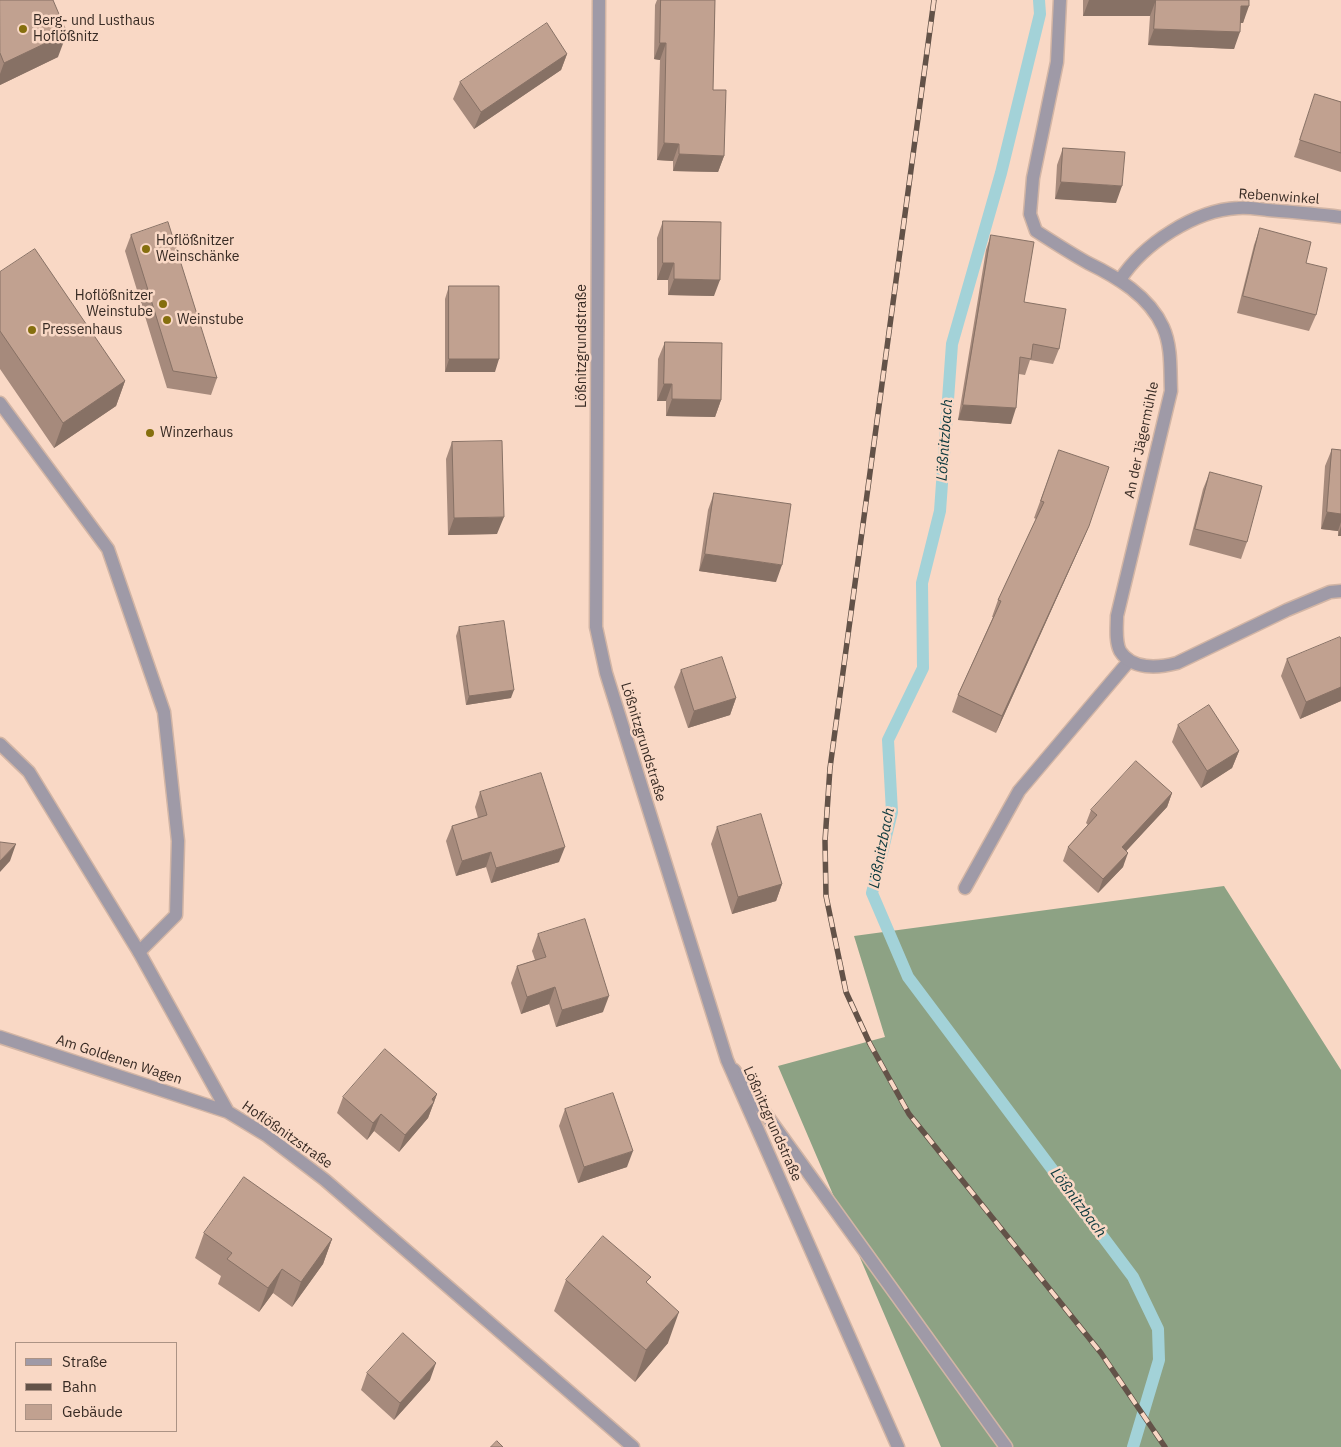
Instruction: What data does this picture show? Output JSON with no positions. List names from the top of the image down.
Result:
{
  "streets": {
    "street": [
      "Rebenwinkel",
      "Lößnitzgrundstraße",
      "An der Jägermühle",
      "Am Goldenen Wagen",
      "Hoflößnitzstraße"
    ]
  },
  "crossings": [
    ["Rebenwinkel", "An der Jägermühle"],
    ["Am Goldenen Wagen", "Hoflößnitzstraße"]
  ],
  "water": ["Lößnitzbach"],
  "places": [
    "Berg- und Lusthaus Hoflößnitz",
    "Hoflößnitzer Weinschänke",
    "Hoflößnitzer Weinstube",
    "Weinstube",
    "Pressenhaus",
    "Winzerhaus"
  ],
  "legend": ["Straße", "Bahn", "Gebäude"]
}
